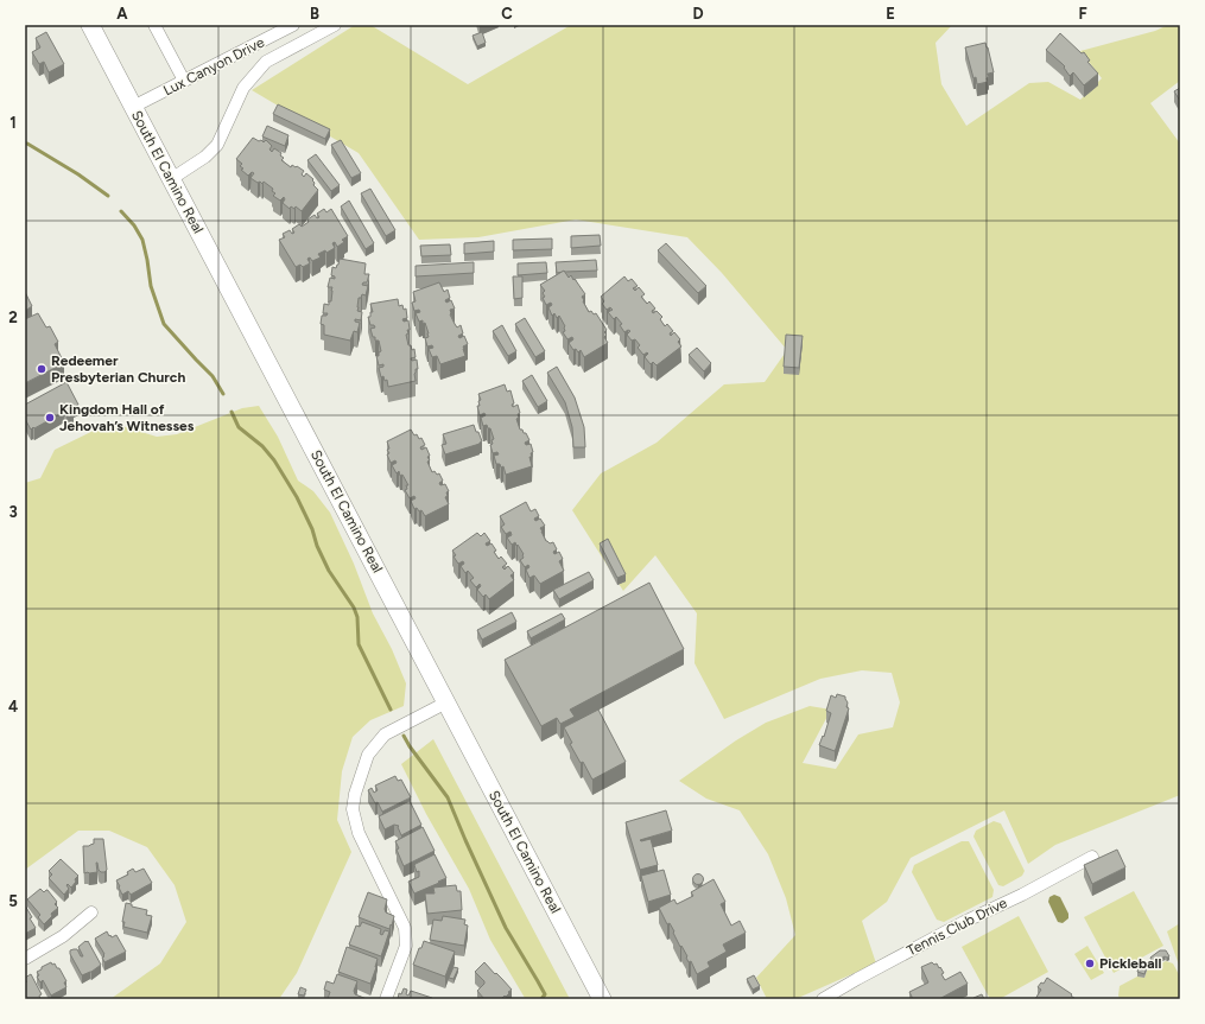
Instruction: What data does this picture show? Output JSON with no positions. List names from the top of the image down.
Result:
{
  "streets": {
    "main road": ["South El Camino Real"],
    "street": ["Lux Canyon Drive", "Tennis Club Drive"]
  },
  "crossings": [
    ["Lux Canyon Drive", "South El Camino Real"]
  ],
  "places": ["Redeemer Presbyterian Church", "Kingdom Hall of Jehovah’s Witnesses", "Pickleball"],
  "grid": {
    "columns": [
      "A",
      "B",
      "C",
      "D",
      "E",
      "F"
    ],
    "rows": [
      "1",
      "2",
      "3",
      "4",
      "5"
    ]
  }
}
